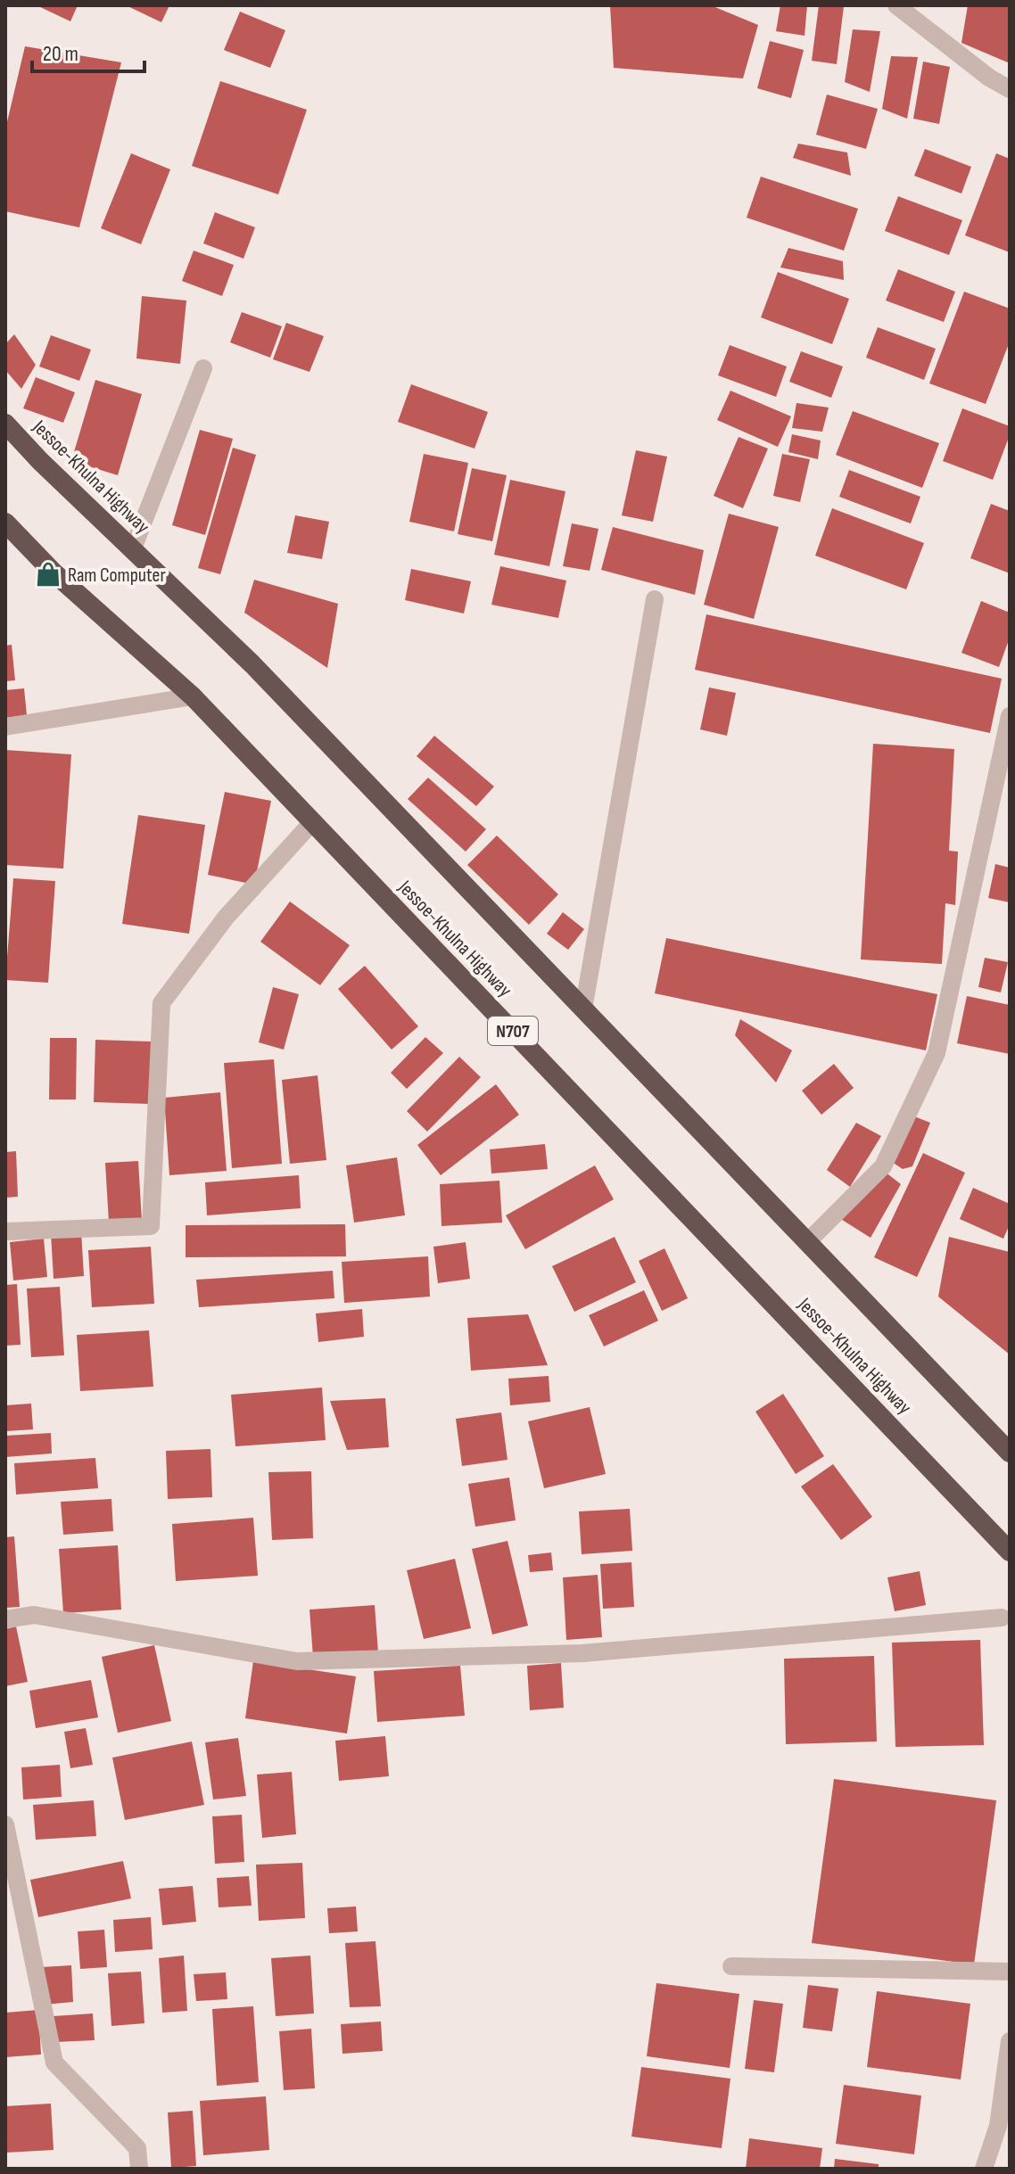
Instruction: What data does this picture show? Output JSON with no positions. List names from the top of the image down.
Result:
{
  "streets": {
    "highway": ["Jessoe-Khulna Highway", "N707"]
  },
  "places": {
    "shop": ["Ram Computer"]
  },
  "scale_bar": "20 m"
}
